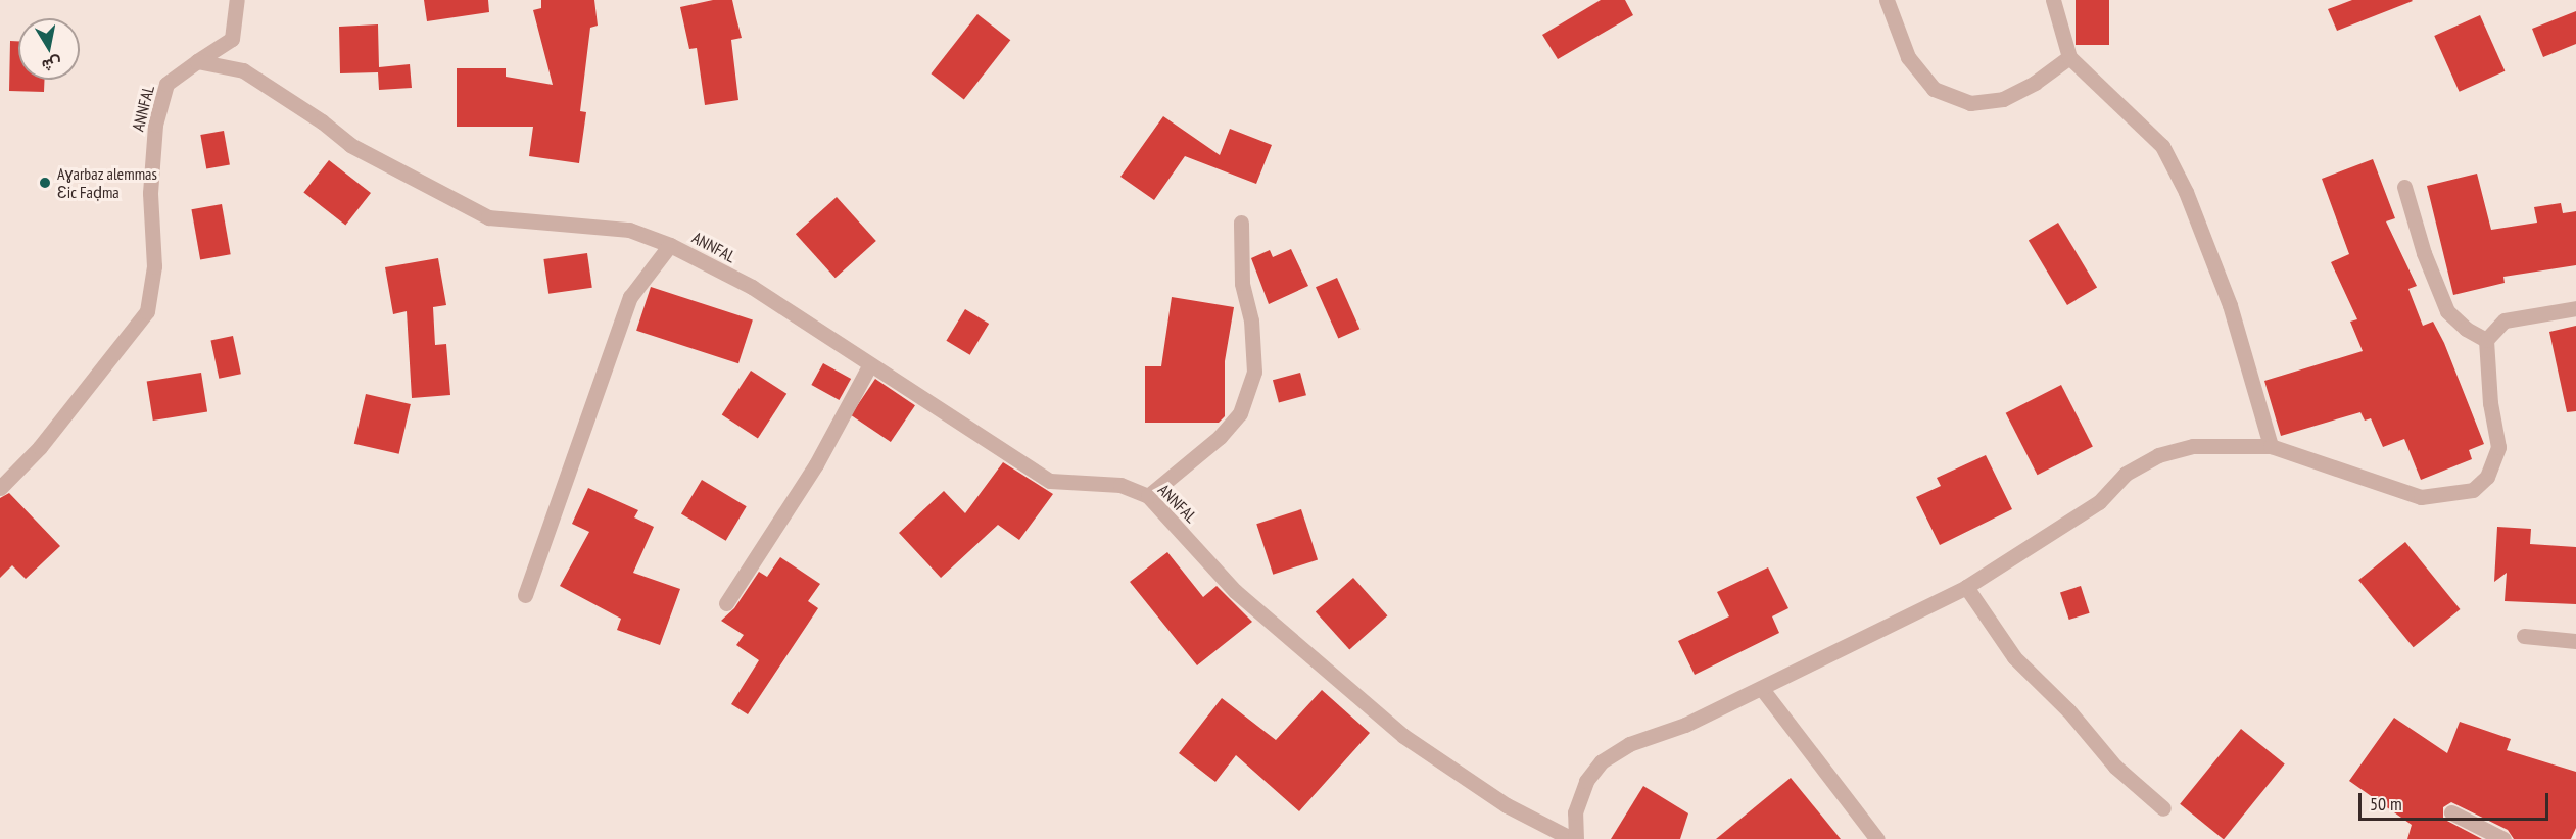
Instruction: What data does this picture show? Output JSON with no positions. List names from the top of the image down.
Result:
{
  "streets": {
    "street": ["ANNFAL"]
  },
  "places": ["Aɣarbaz alemmas Ɛic Faḍma"],
  "scale_bar": "50 m",
  "north": "bottom"
}
